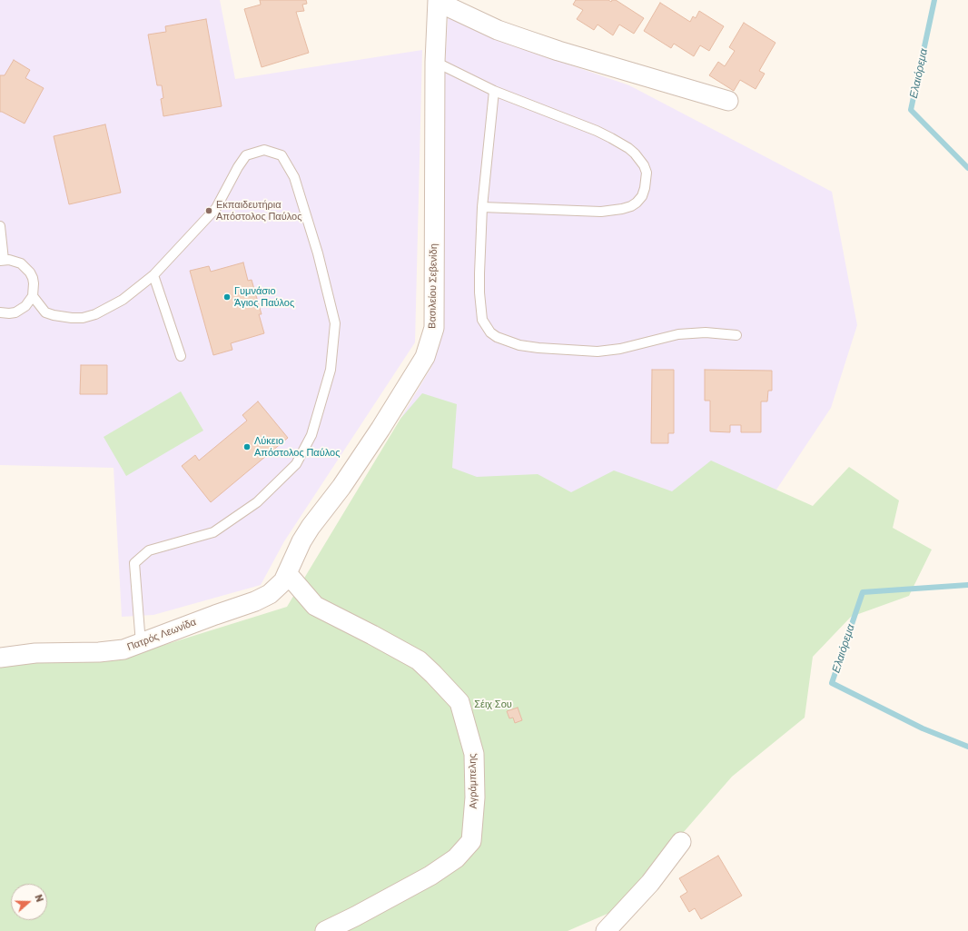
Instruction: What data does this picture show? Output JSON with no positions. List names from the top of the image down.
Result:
{
  "streets": {
    "street": ["Βασιλείου Σεβενίδη", "Πατρός Λεωνίδα", "Αγράμπελης"]
  },
  "crossings": [
    ["Βασιλείου Σεβενίδη", "Πατρός Λεωνίδα"],
    ["Βασιλείου Σεβενίδη", "Αγράμπελης"],
    ["Πατρός Λεωνίδα", "Αγράμπελης"]
  ],
  "water": ["Ελαιόρεμα"],
  "parks": ["Σέιχ Σου"],
  "places": ["Εκπαιδευτήρια Απόστολος Παύλος", "Γυμνάσιο Άγιος Παύλος", "Λύκειο Απόστολος Παύλος"],
  "north": "right"
}
